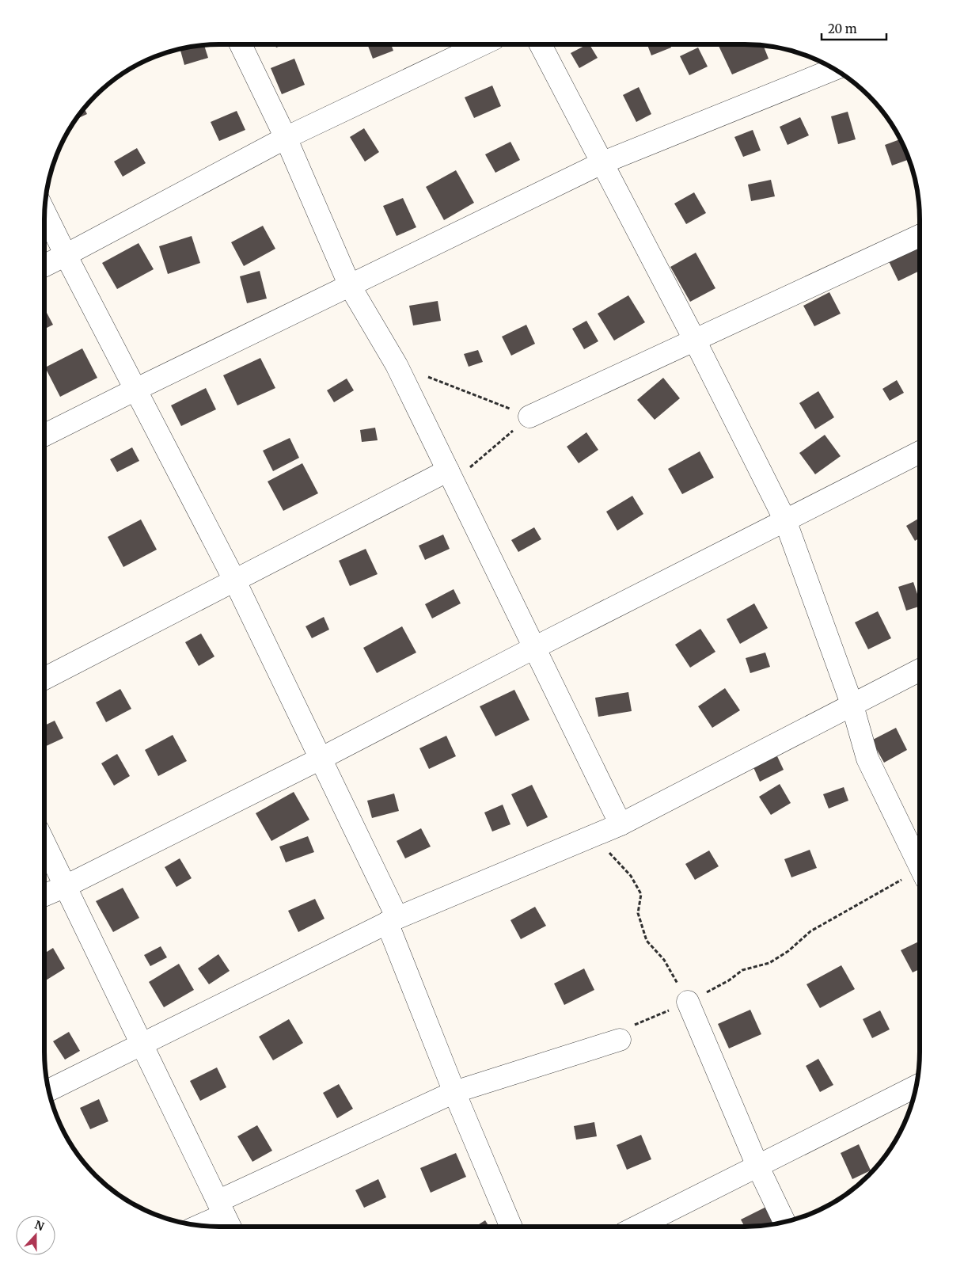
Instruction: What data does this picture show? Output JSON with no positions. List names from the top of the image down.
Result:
{
  "scale_bar": "20 m",
  "north": "top"
}
